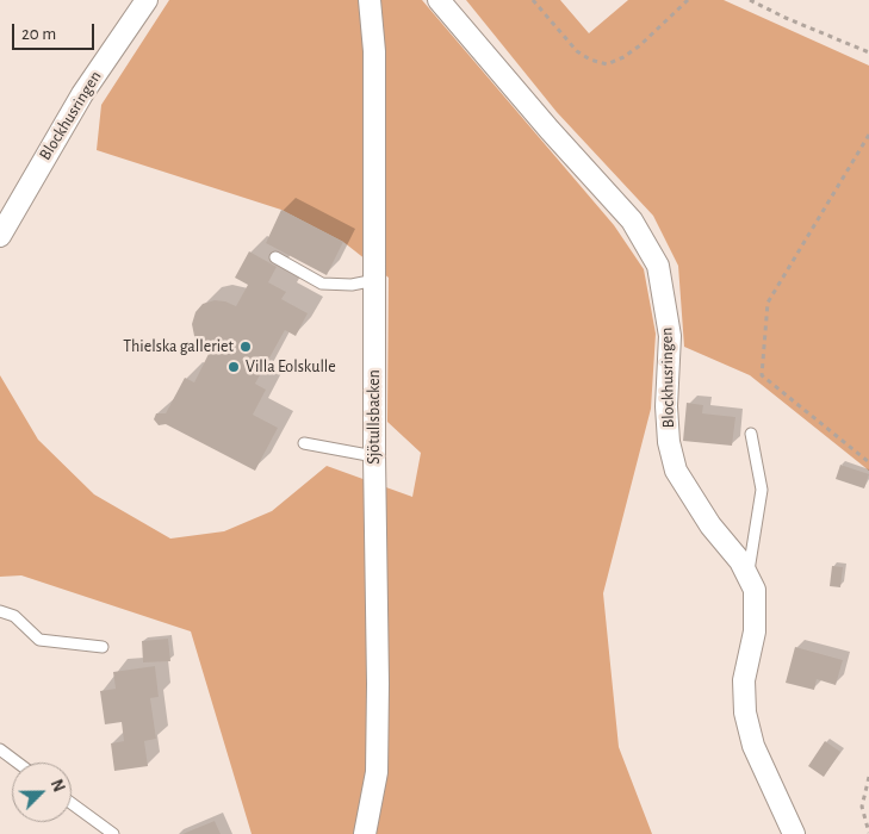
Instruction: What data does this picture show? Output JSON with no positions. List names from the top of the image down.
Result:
{
  "streets": {
    "street": ["Blockhusringen", "Sjötullsbacken"]
  },
  "places": ["Thielska galleriet", "Villa Eolskulle"],
  "scale_bar": "20 m",
  "north": "top right"
}
